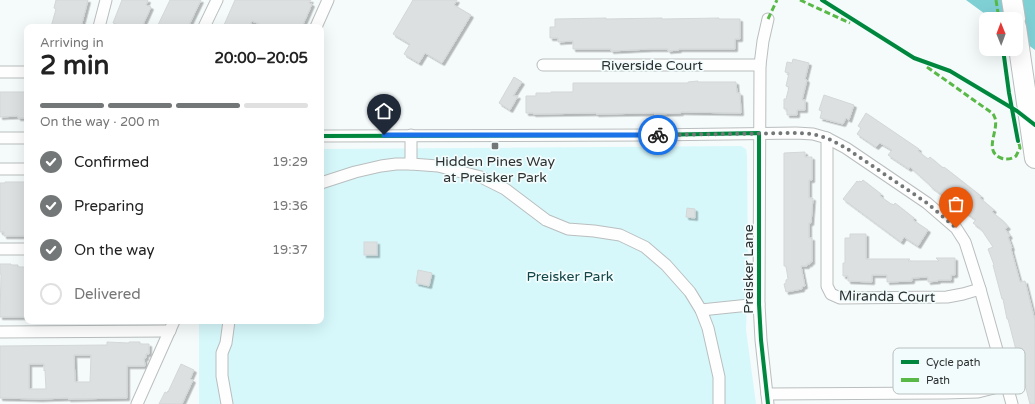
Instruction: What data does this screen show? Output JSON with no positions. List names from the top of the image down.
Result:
{
  "streets": {
    "street": ["Riverside Court", "Preisker Lane", "Miranda Court"]
  },
  "crossings": [
    ["Riverside Court", "Preisker Lane"]
  ],
  "parks": ["Preisker Park"],
  "places": {
    "transit": ["Hidden Pines Way at Preisker Park"]
  },
  "legend": ["Cycle path", "Path"],
  "north": "top",
  "page": {
    "heading": ["2 min", "Arriving in", "20:00–20:05"],
    "bar": "On the way · 200 m",
    "list": [
      ["Confirmed", "19:29"],
      ["Preparing", "19:36"],
      ["On the way", "19:37"],
      "Delivered"
    ]
  }
}
